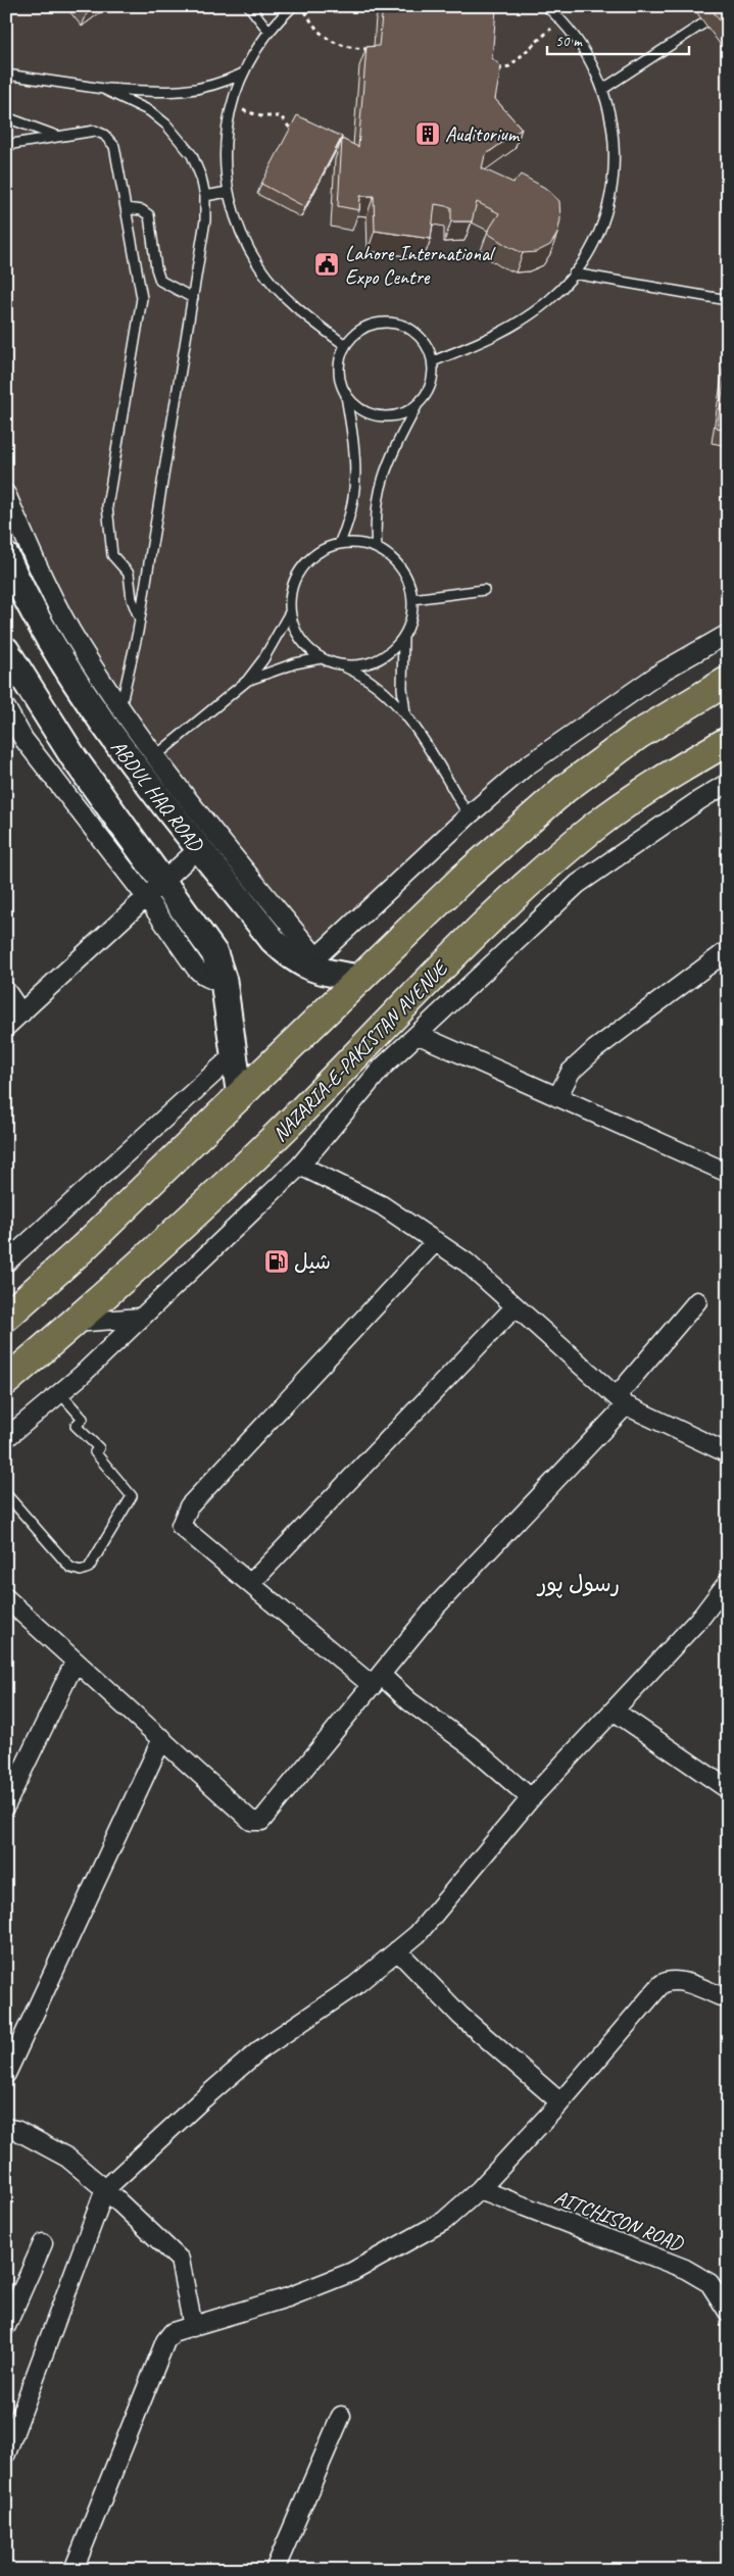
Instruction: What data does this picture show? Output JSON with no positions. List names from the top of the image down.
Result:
{
  "streets": {
    "main road": ["ABDUL HAQ ROAD", "NAZARIA-E-PAKISTAN AVENUE"],
    "street": ["AITCHISON ROAD"]
  },
  "districts": ["رسول پور"],
  "places": {
    "building": ["Auditorium"],
    "public building": ["Lahore International Expo Centre"],
    "fuel station": ["شیل"]
  },
  "scale_bar": "50 m"
}
